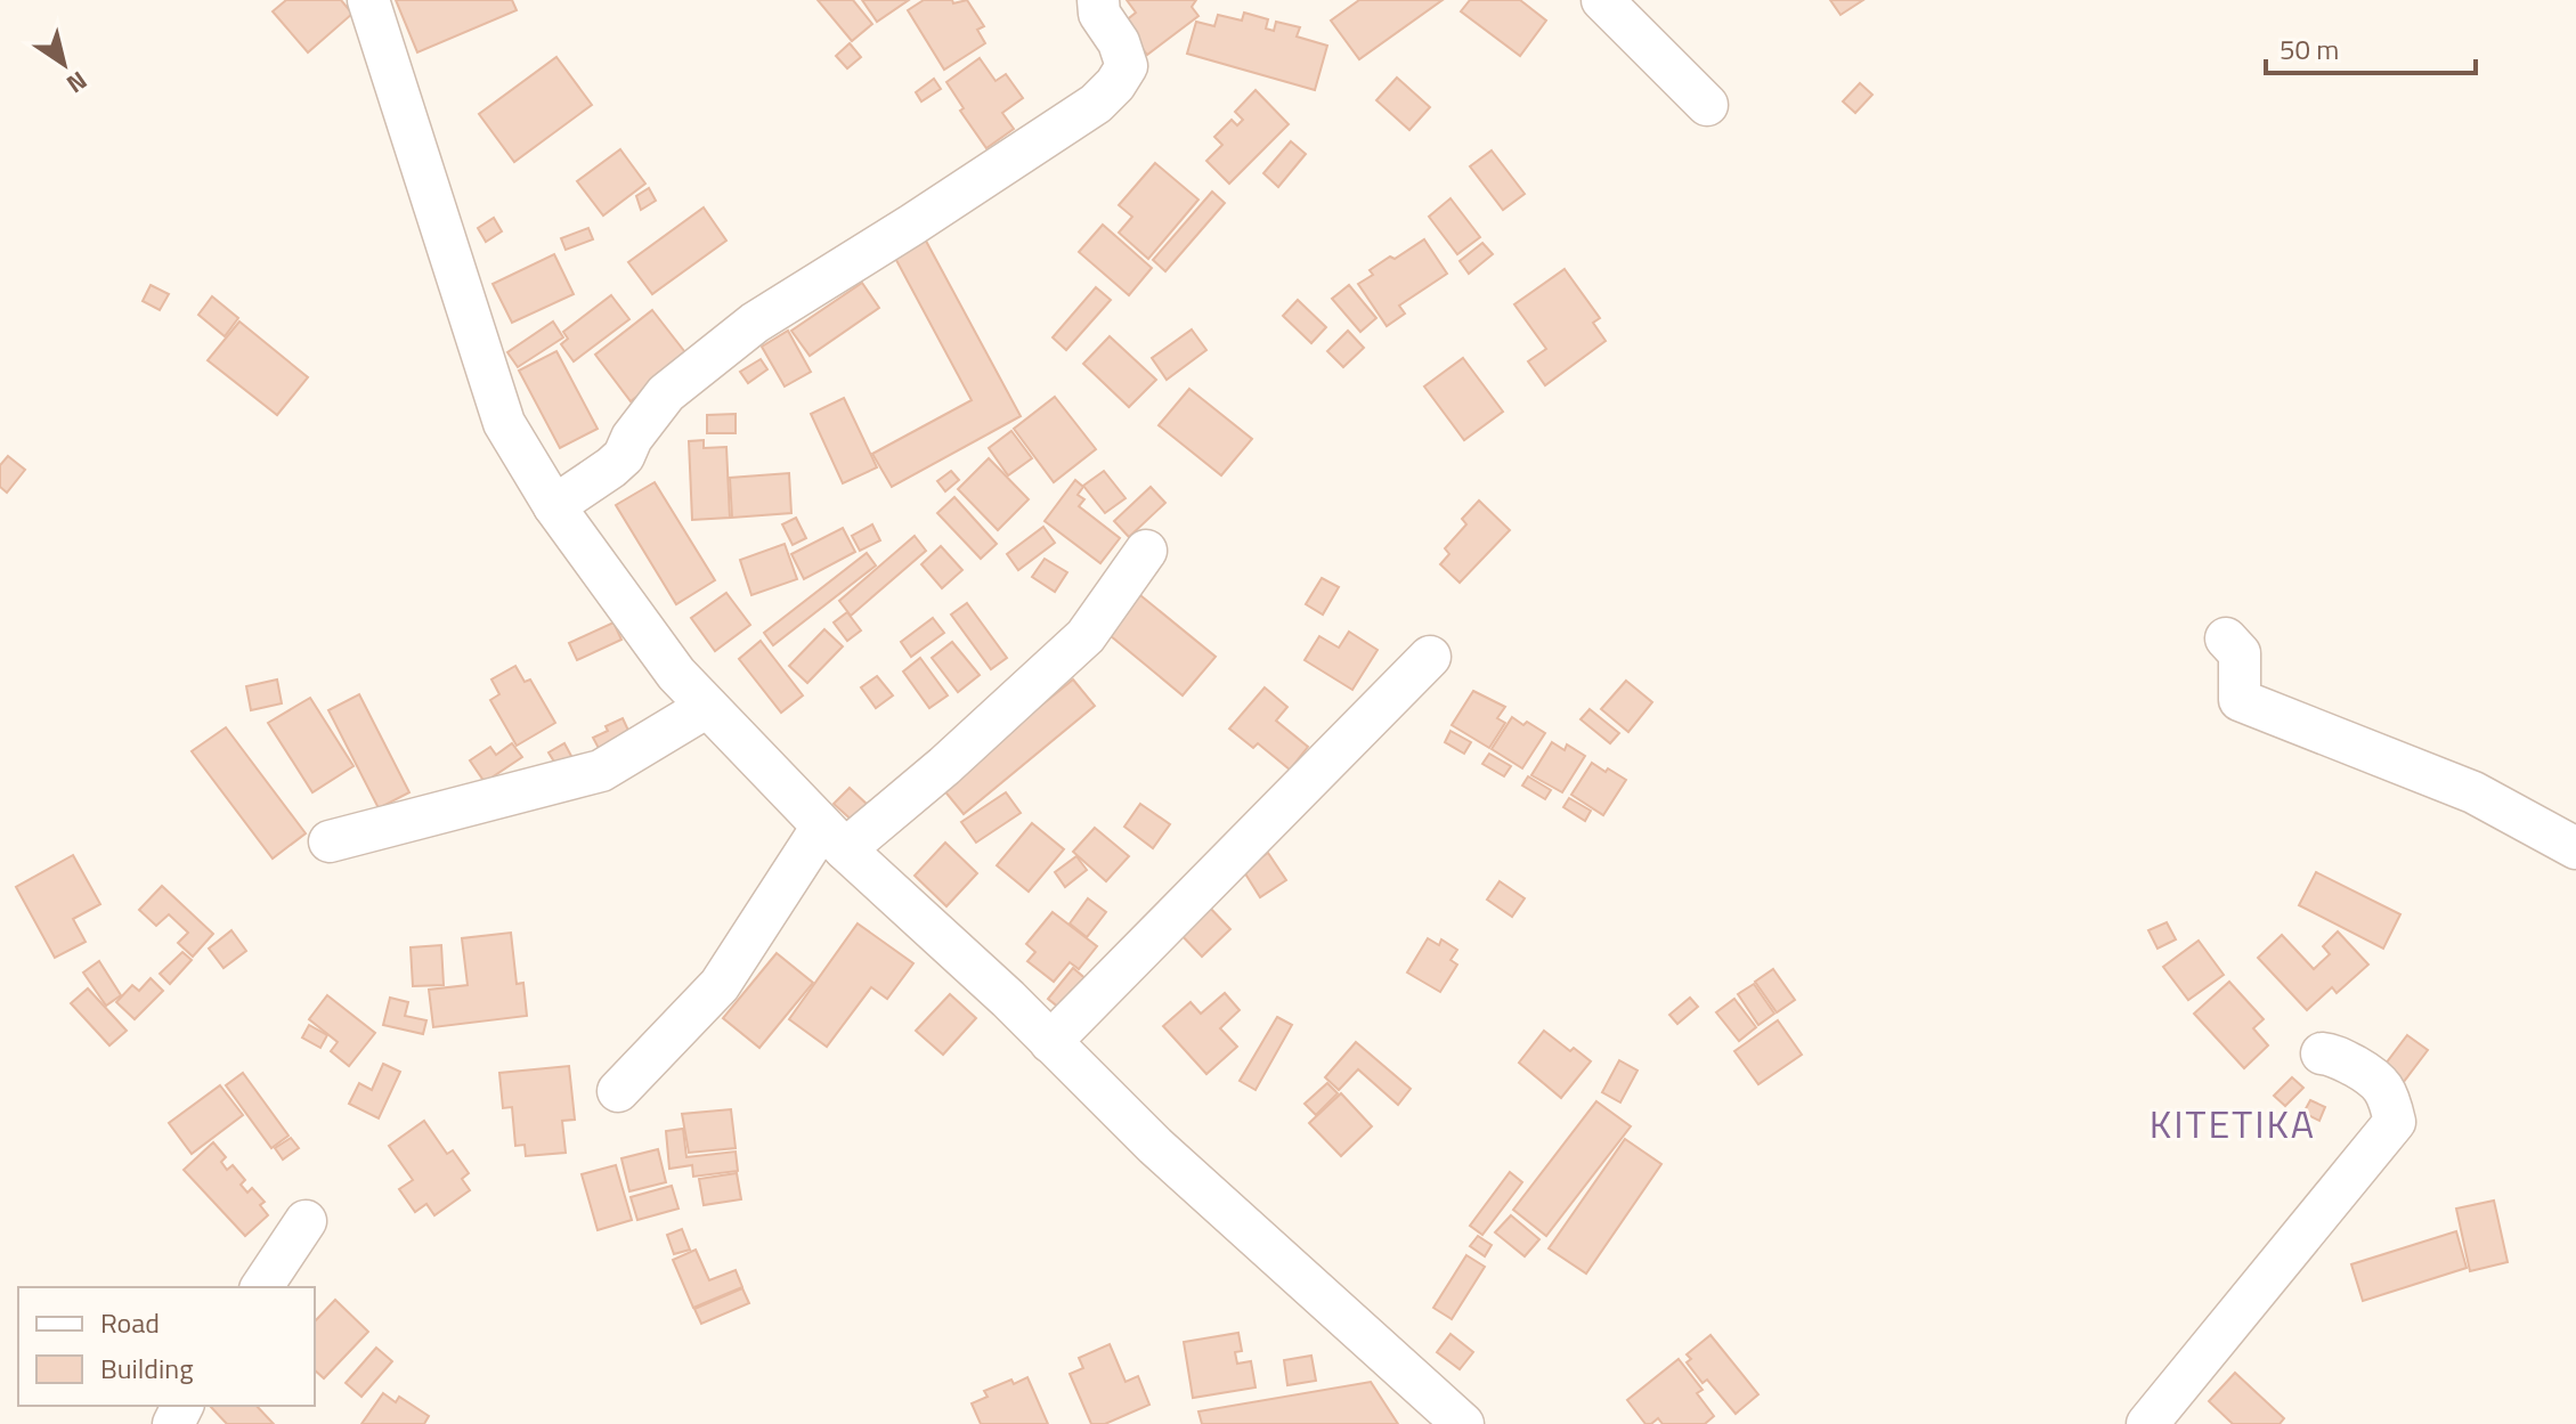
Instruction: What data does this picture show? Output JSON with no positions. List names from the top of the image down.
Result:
{
  "districts": ["KITETIKA"],
  "legend": ["Road", "Building"],
  "scale_bar": "50 m",
  "north": "bottom right"
}
